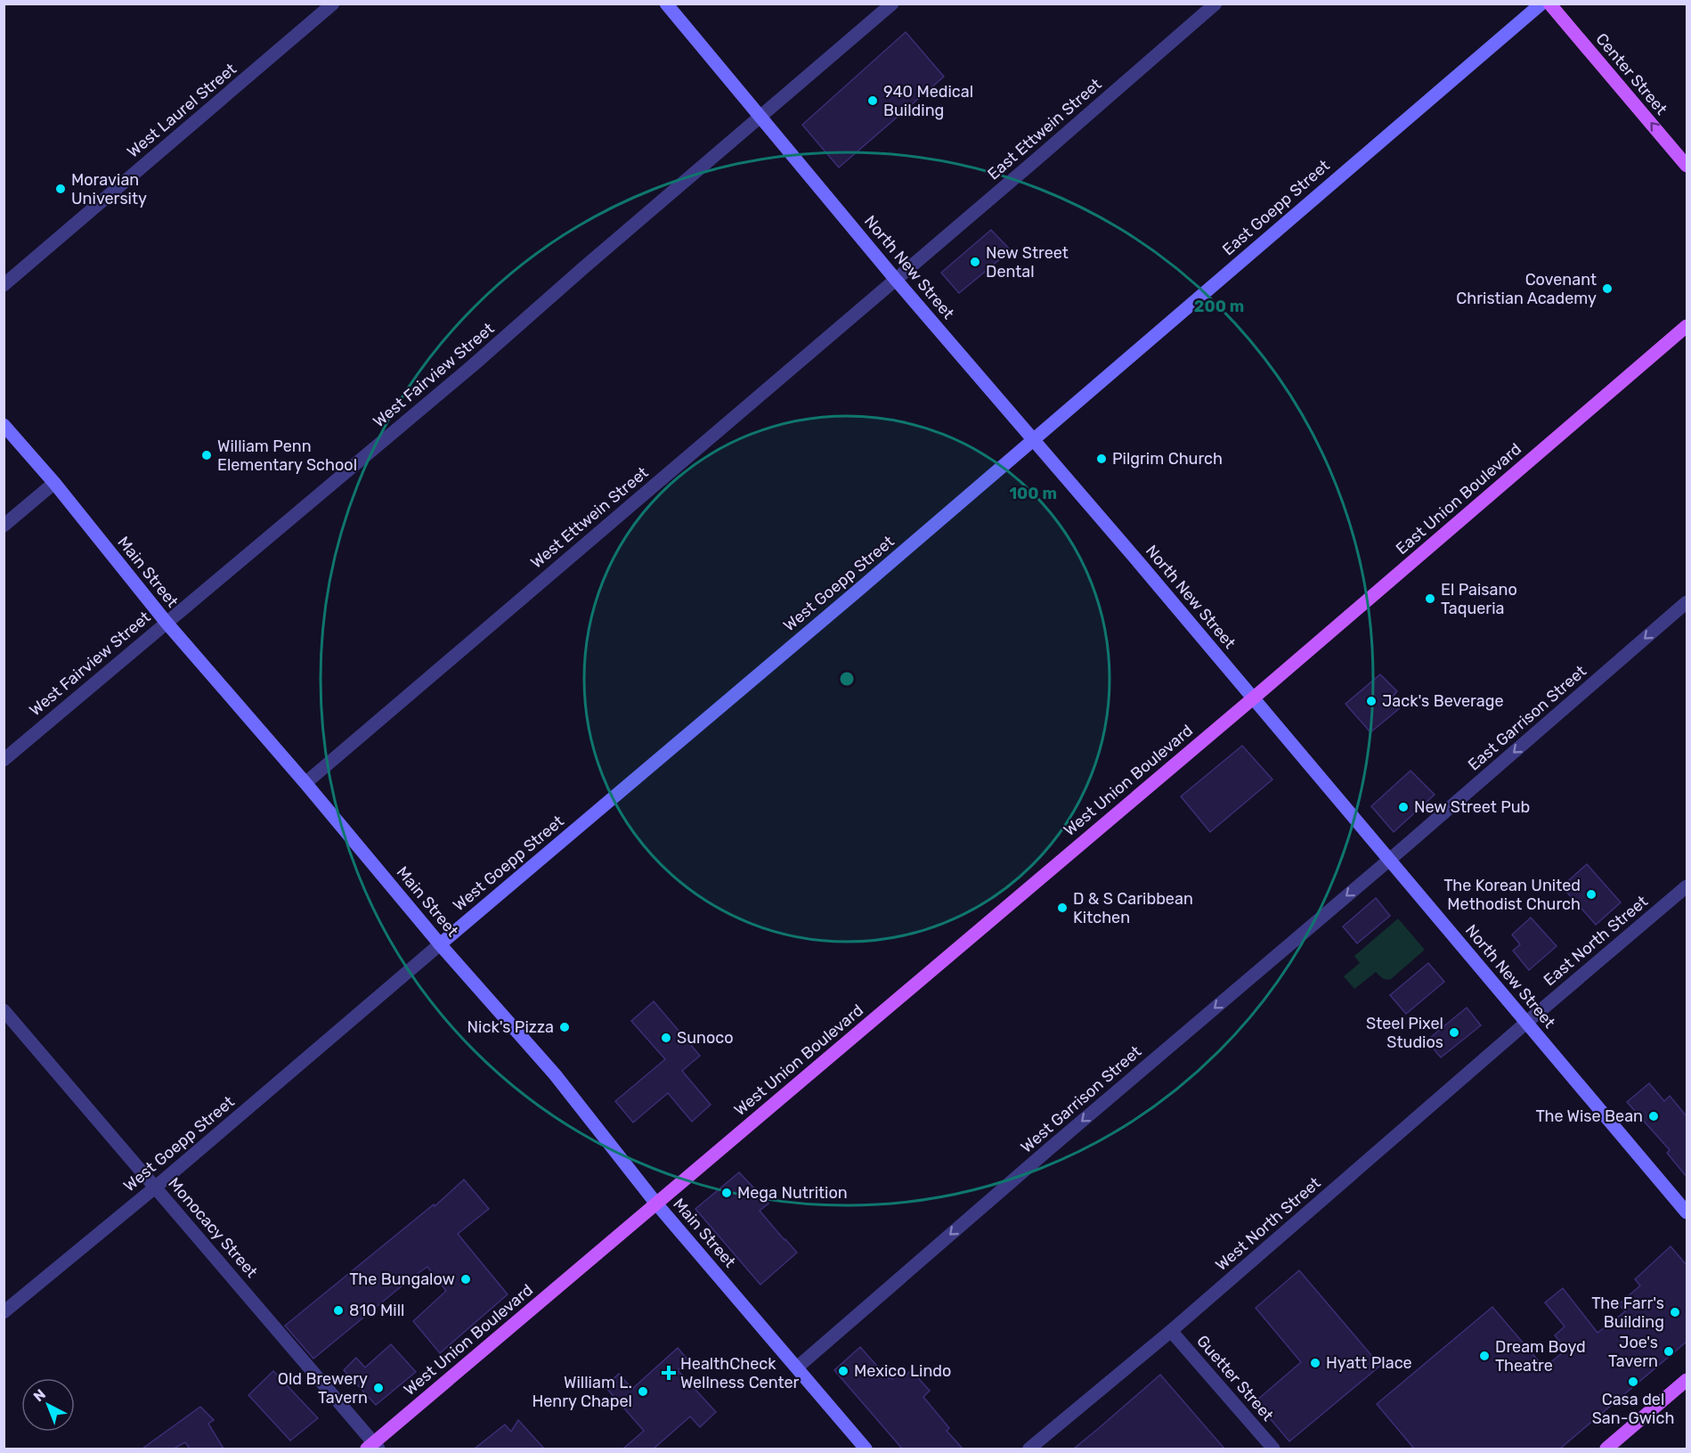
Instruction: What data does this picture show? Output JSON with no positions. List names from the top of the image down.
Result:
{
  "streets": {
    "main road": ["Center Street", "East Union Boulevard", "West Union Boulevard"],
    "street": [
      "West Laurel Street",
      "East Ettwein Street",
      "East Goepp Street",
      "North New Street",
      "West Fairview Street",
      "West Ettwein Street",
      "Main Street",
      "West Goepp Street",
      "East Garrison Street",
      "East North Street",
      "West Garrison Street",
      "West North Street",
      "Monocacy Street",
      "Guetter Street"
    ]
  },
  "crossings": [
    ["East Ettwein Street", "North New Street"],
    ["East Ettwein Street", "West Ettwein Street"],
    ["East Goepp Street", "North New Street"],
    ["East Goepp Street", "West Goepp Street"],
    ["North New Street", "West Fairview Street"],
    ["North New Street", "East Union Boulevard"],
    ["North New Street", "West Ettwein Street"],
    ["North New Street", "West Goepp Street"],
    ["North New Street", "East Garrison Street"],
    ["North New Street", "West Union Boulevard"],
    ["North New Street", "East North Street"],
    ["North New Street", "West Garrison Street"],
    ["North New Street", "West North Street"],
    ["West Fairview Street", "Main Street"],
    ["East Union Boulevard", "West Union Boulevard"],
    ["West Ettwein Street", "Main Street"],
    ["Main Street", "West Goepp Street"],
    ["Main Street", "West Union Boulevard"],
    ["Main Street", "West Garrison Street"],
    ["West Goepp Street", "Monocacy Street"],
    ["East Garrison Street", "West Garrison Street"],
    ["West Union Boulevard", "Monocacy Street"],
    ["East North Street", "West North Street"],
    ["West North Street", "Guetter Street"]
  ],
  "one_way": ["Center Street", "East Garrison Street", "West Garrison Street"],
  "places": {
    "other": [
      "940 Medical Building",
      "Moravian University",
      "New Street Dental",
      "Covenant Christian Academy",
      "William Penn Elementary School",
      "Pilgrim Church",
      "El Paisano Taqueria",
      "Jack's Beverage",
      "New Street Pub",
      "The Korean United Methodist Church",
      "D & S Caribbean Kitchen",
      "Nick's Pizza",
      "Steel Pixel Studios",
      "Sunoco",
      "The Wise Bean",
      "Mega Nutrition",
      "The Bungalow",
      "810 Mill",
      "The Farr's Building",
      "Joe's Tavern",
      "Dream Boyd Theatre",
      "Hyatt Place",
      "Mexico Lindo",
      "Casa del San-Gwich",
      "Old Brewery Tavern",
      "William L. Henry Chapel"
    ],
    "health": ["HealthCheck Wellness Center"]
  },
  "north": "top left",
  "rings": ["200 m", "100 m"]
}
